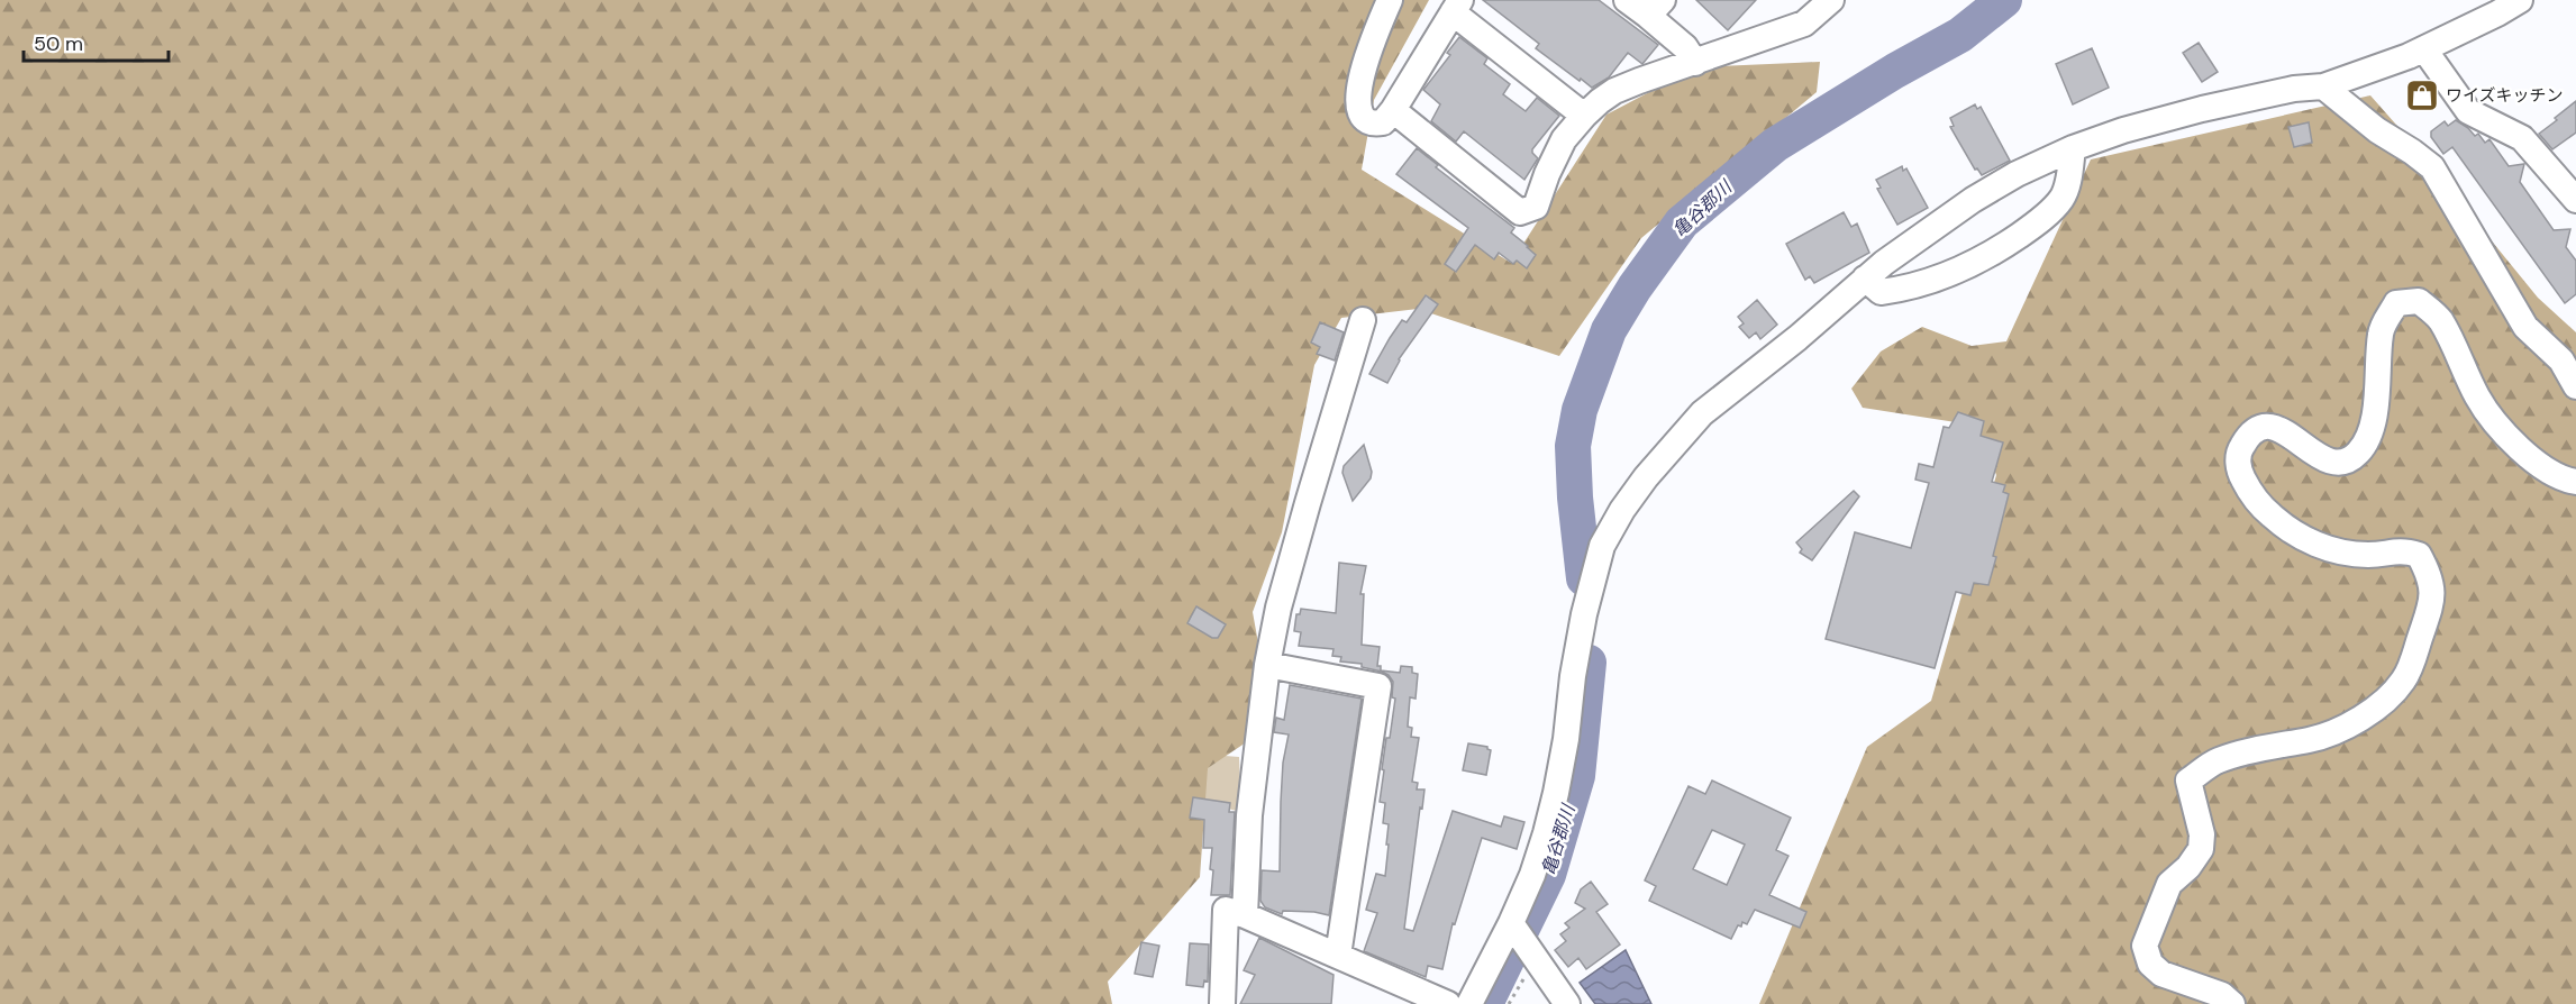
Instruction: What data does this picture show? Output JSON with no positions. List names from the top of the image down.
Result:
{
  "water": ["亀谷郡川"],
  "places": {
    "shop": ["ワイズキッチン"]
  },
  "scale_bar": "50 m"
}
